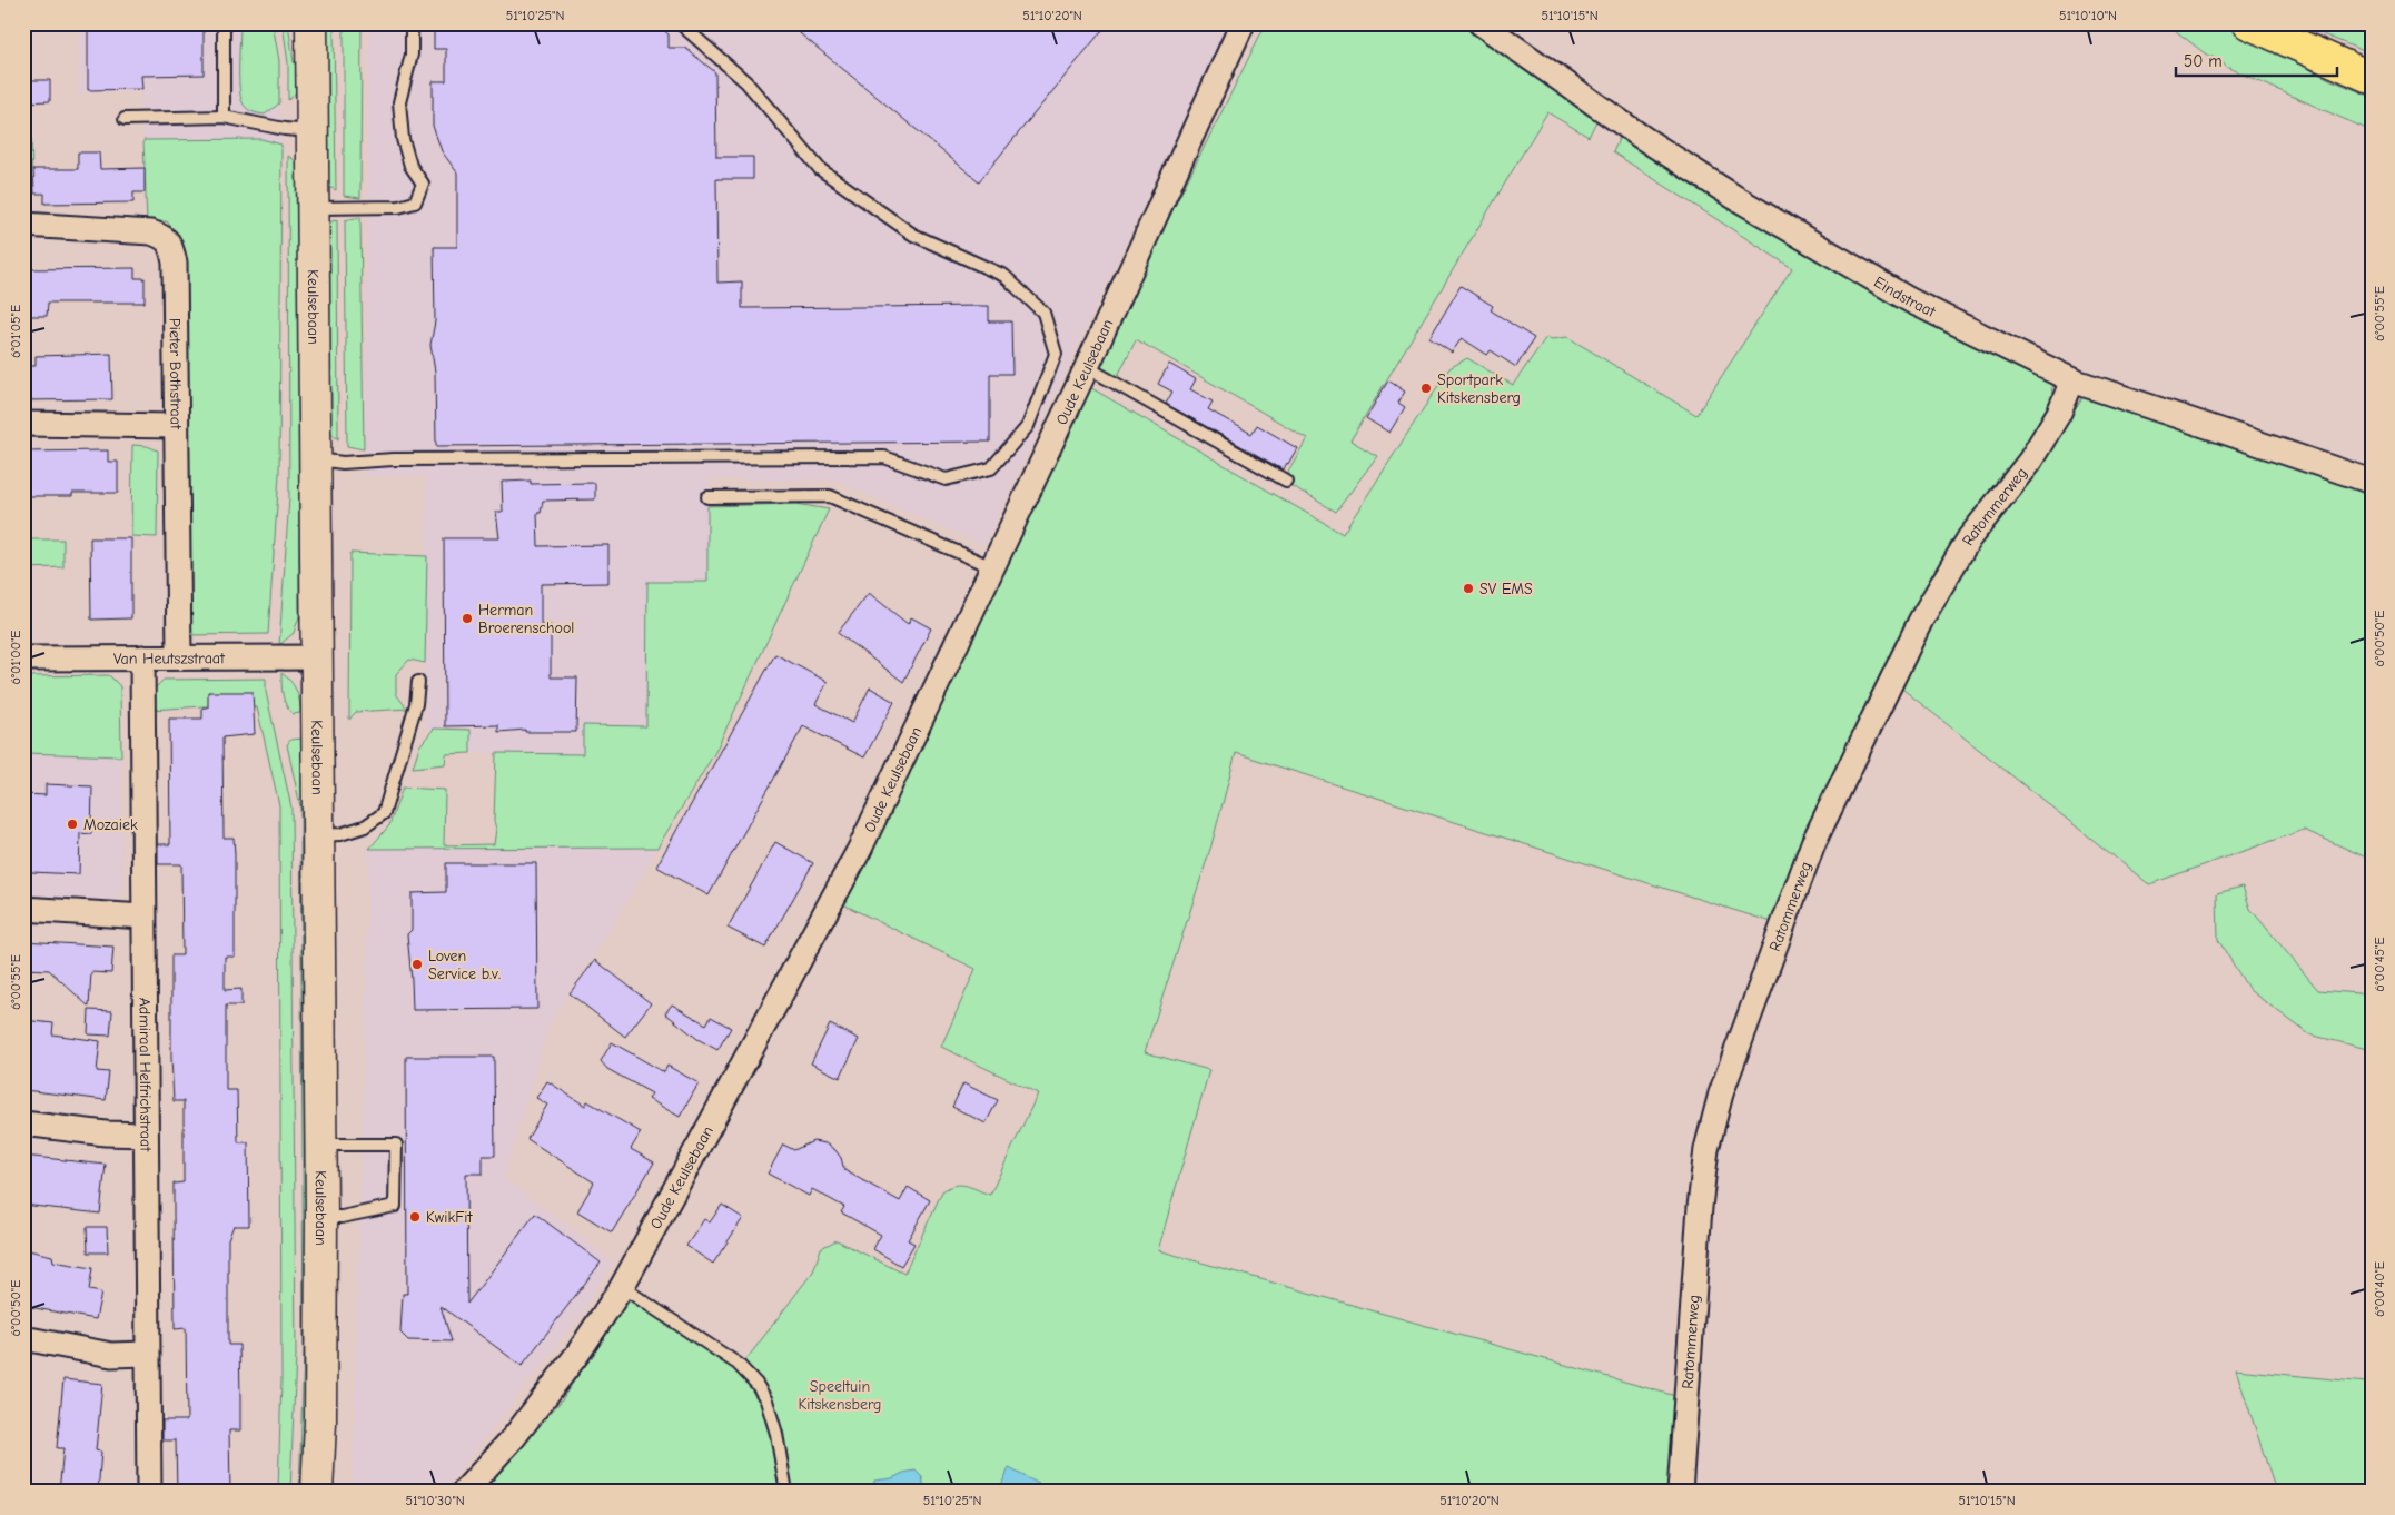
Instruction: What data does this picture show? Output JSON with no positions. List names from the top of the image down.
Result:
{
  "streets": {
    "street": [
      "Eindstraat",
      "Keulsebaan",
      "Oude Keulsebaan",
      "Pieter Bothstraat",
      "Ratommerweg",
      "Van Heutszstraat",
      "Admiraal Helfrichstraat"
    ]
  },
  "crossings": [
    ["Eindstraat", "Ratommerweg"],
    ["Keulsebaan", "Van Heutszstraat"],
    ["Pieter Bothstraat", "Van Heutszstraat"],
    ["Van Heutszstraat", "Admiraal Helfrichstraat"]
  ],
  "parks": ["Speeltuin Kitskensberg"],
  "places": [
    "Sportpark Kitskensberg",
    "SV EMS",
    "Herman Broerenschool",
    "Mozaiek",
    "Loven Service b.v.",
    "KwikFit"
  ],
  "scale_bar": "50 m",
  "coordinates": [
    "51°10'25\"N",
    "51°10'20\"N",
    "51°10'15\"N",
    "51°10'10\"N",
    "6°00'55\"E",
    "6°01'05\"E",
    "6°00'50\"E",
    "6°01'00\"E",
    "6°00'45\"E",
    "6°00'40\"E",
    "51°10'30\"N"
  ]
}
